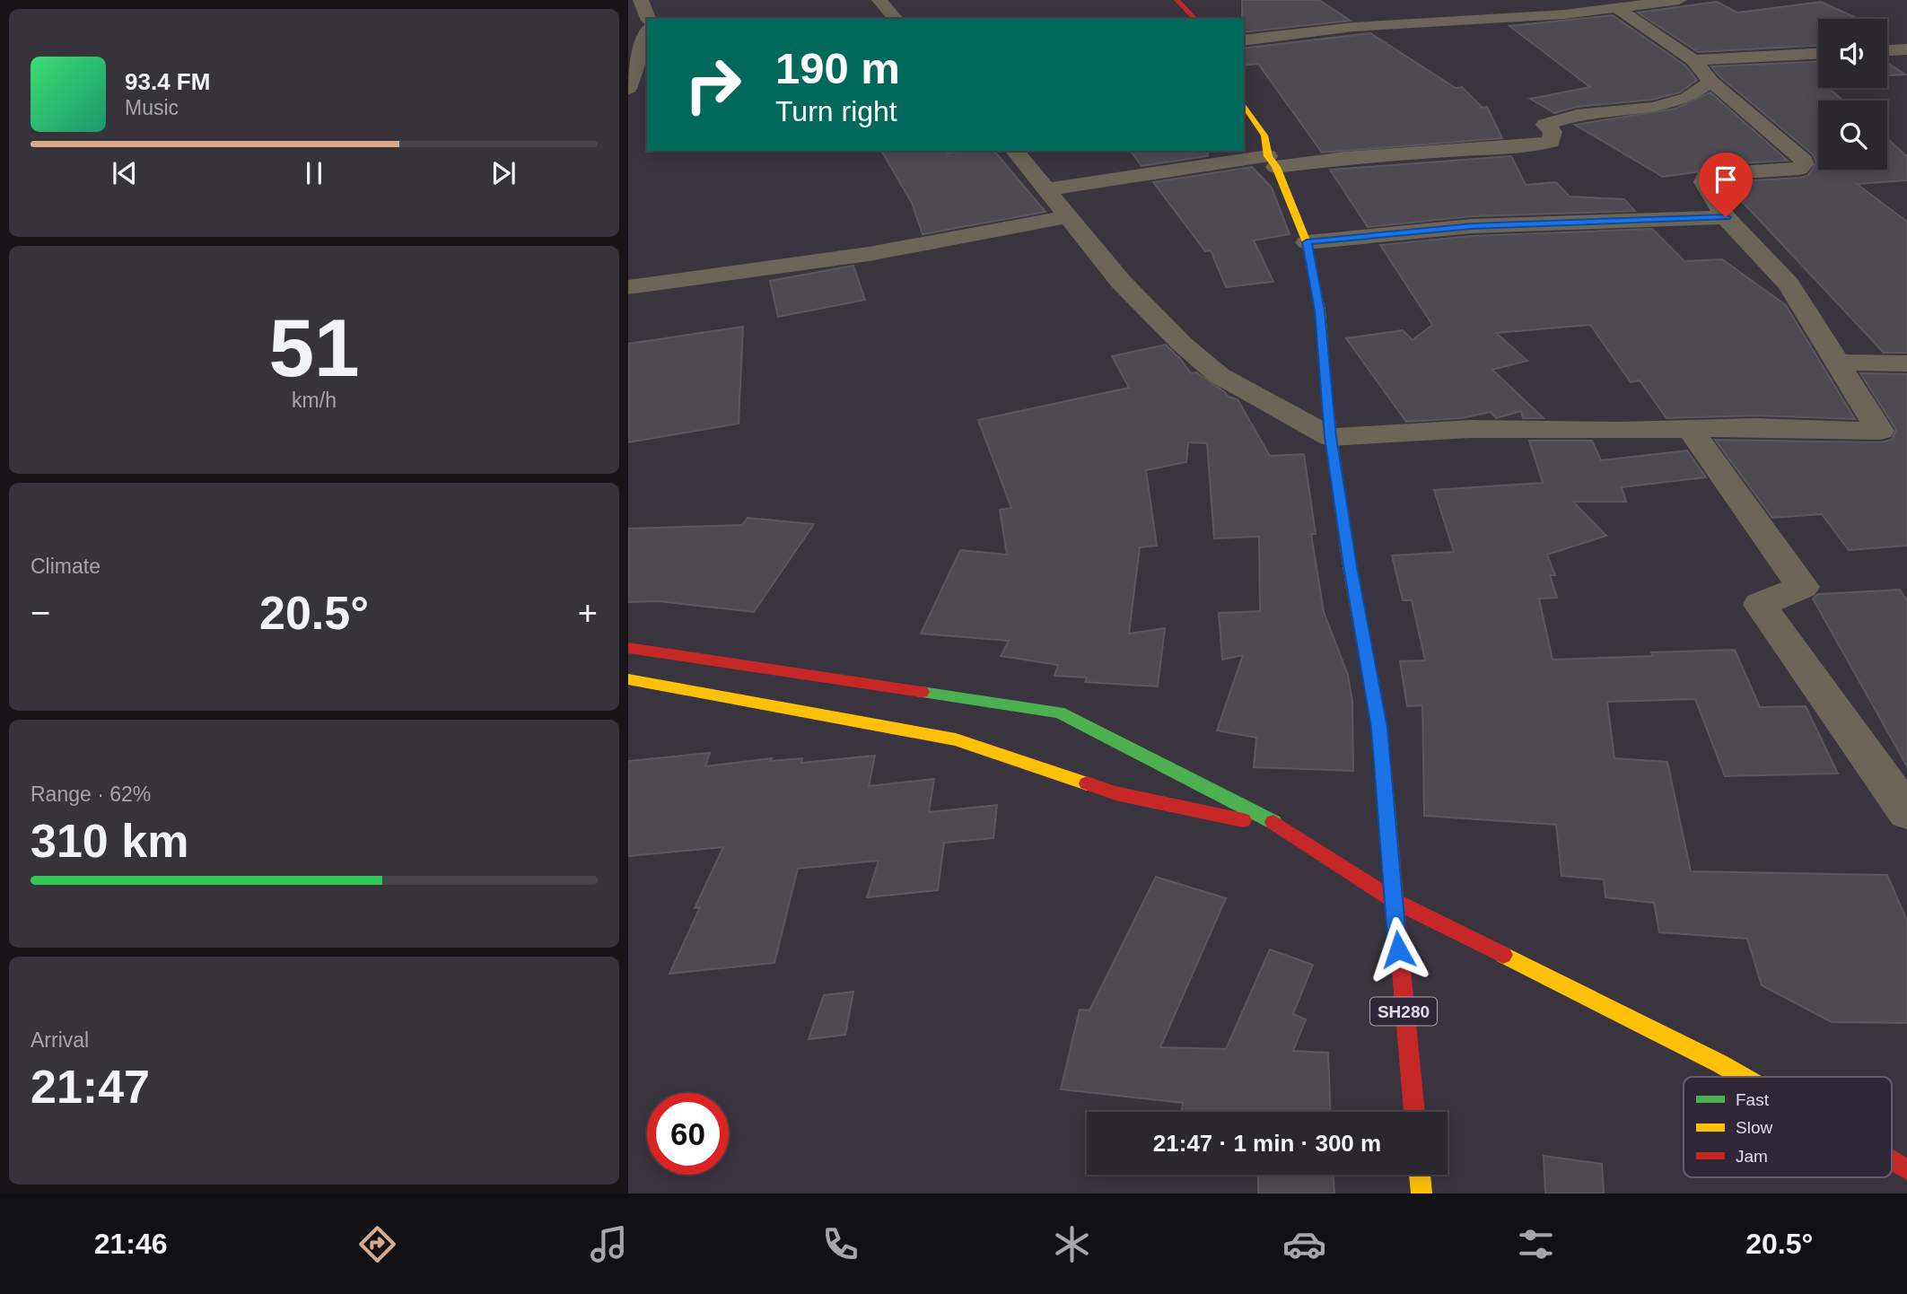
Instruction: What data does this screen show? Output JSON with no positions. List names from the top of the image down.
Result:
{
  "streets": {
    "main road": ["SH280"]
  },
  "legend": ["Fast", "Slow", "Jam"],
  "page": {
    "turn": ["190 m", "Turn right"],
    "song": ["93.4 FM", "Music"],
    "tile": [
      ["51", "km/h"],
      "Climate",
      ["Range · 62%", "310 km"],
      ["Arrival", "21:47"]
    ],
    "heat": ["−", "20.5°", "+"],
    "limit": "60",
    "trip": "21:47 · 1 min · 300 m",
    "tabs": ["21:46", "20.5°"]
  }
}
